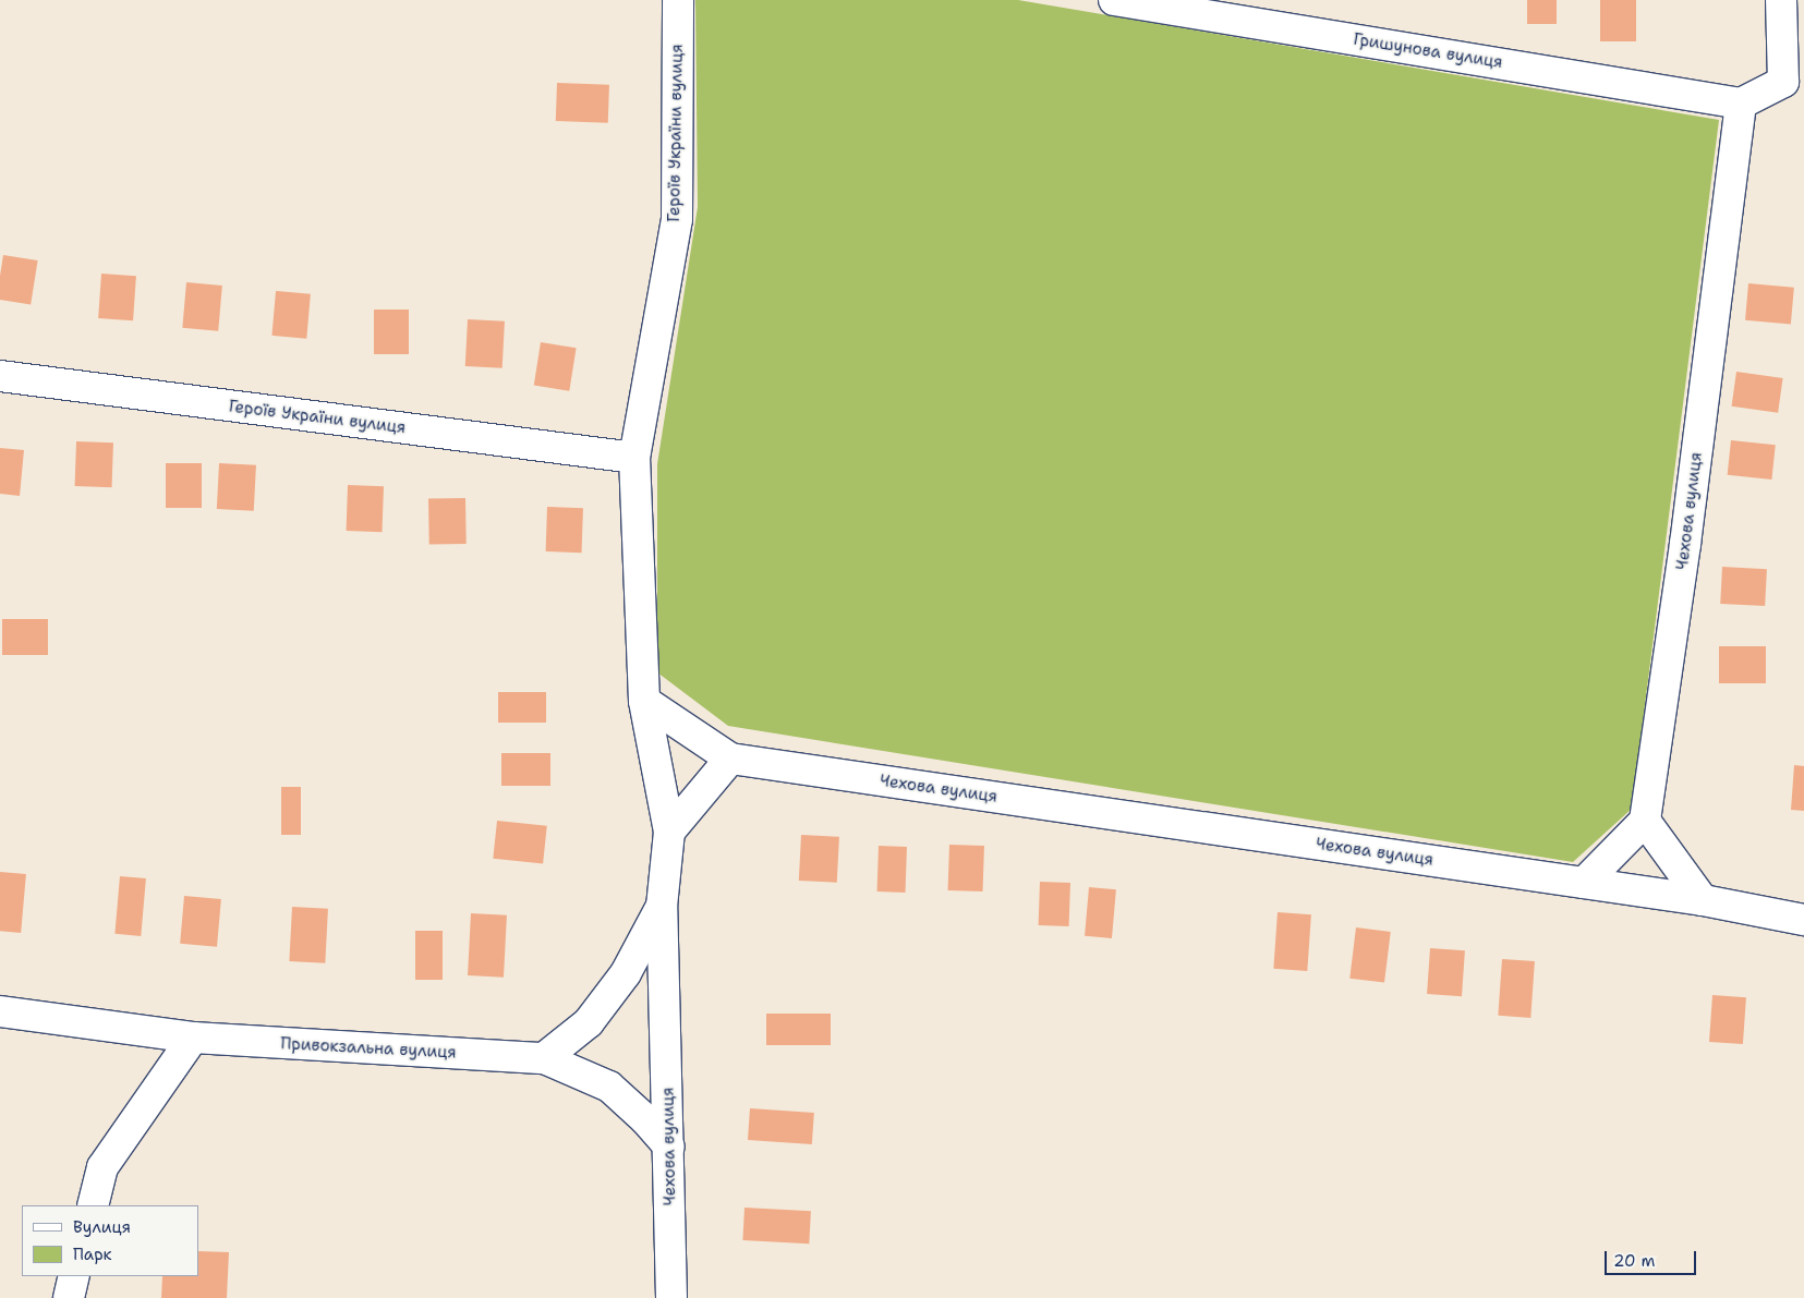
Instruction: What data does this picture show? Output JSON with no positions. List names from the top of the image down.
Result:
{
  "streets": {
    "street": [
      "Гришунова вулиця",
      "Героїв України вулиця",
      "Чехова вулиця",
      "Привокзальна вулиця"
    ]
  },
  "crossings": [
    ["Гришунова вулиця", "Чехова вулиця"],
    ["Героїв України вулиця", "Чехова вулиця"]
  ],
  "legend": ["Вулиця", "Парк"],
  "scale_bar": "20 m"
}
